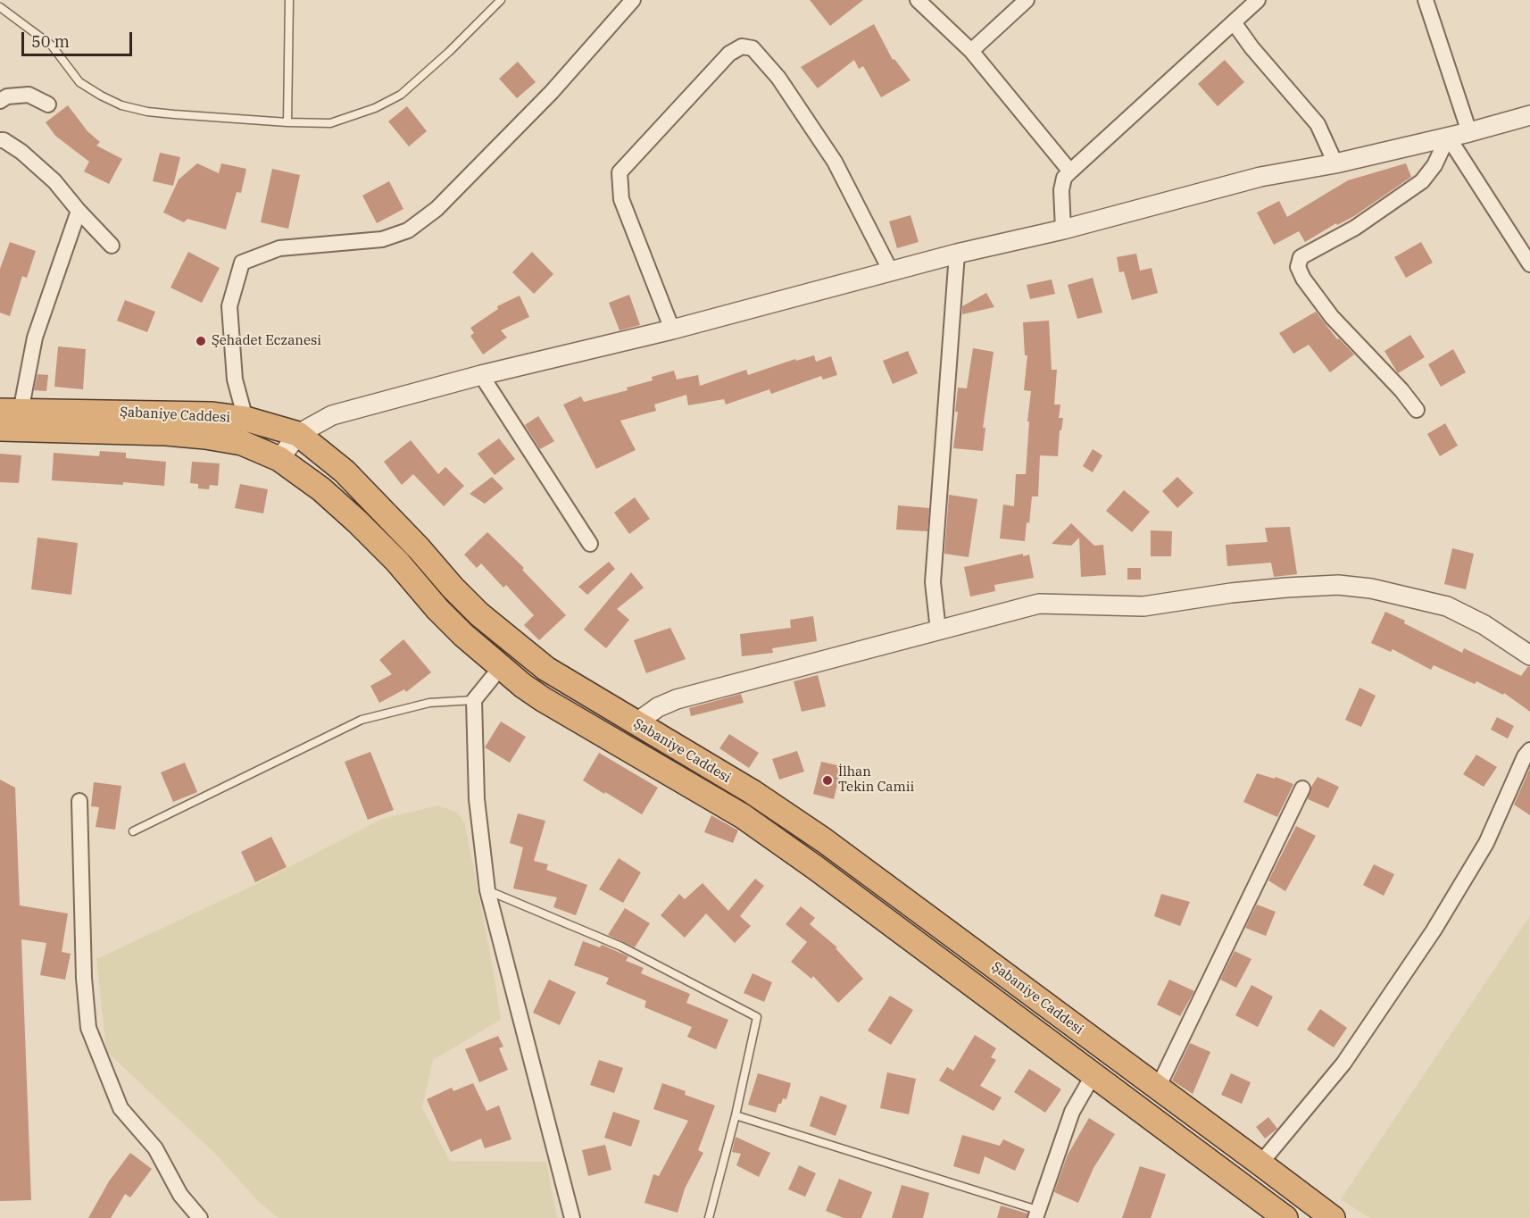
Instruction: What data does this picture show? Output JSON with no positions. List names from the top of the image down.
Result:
{
  "streets": {
    "highway": ["Şabaniye Caddesi"]
  },
  "places": ["Şehadet Eczanesi", "İlhan Tekin Camii"],
  "scale_bar": "50 m"
}
